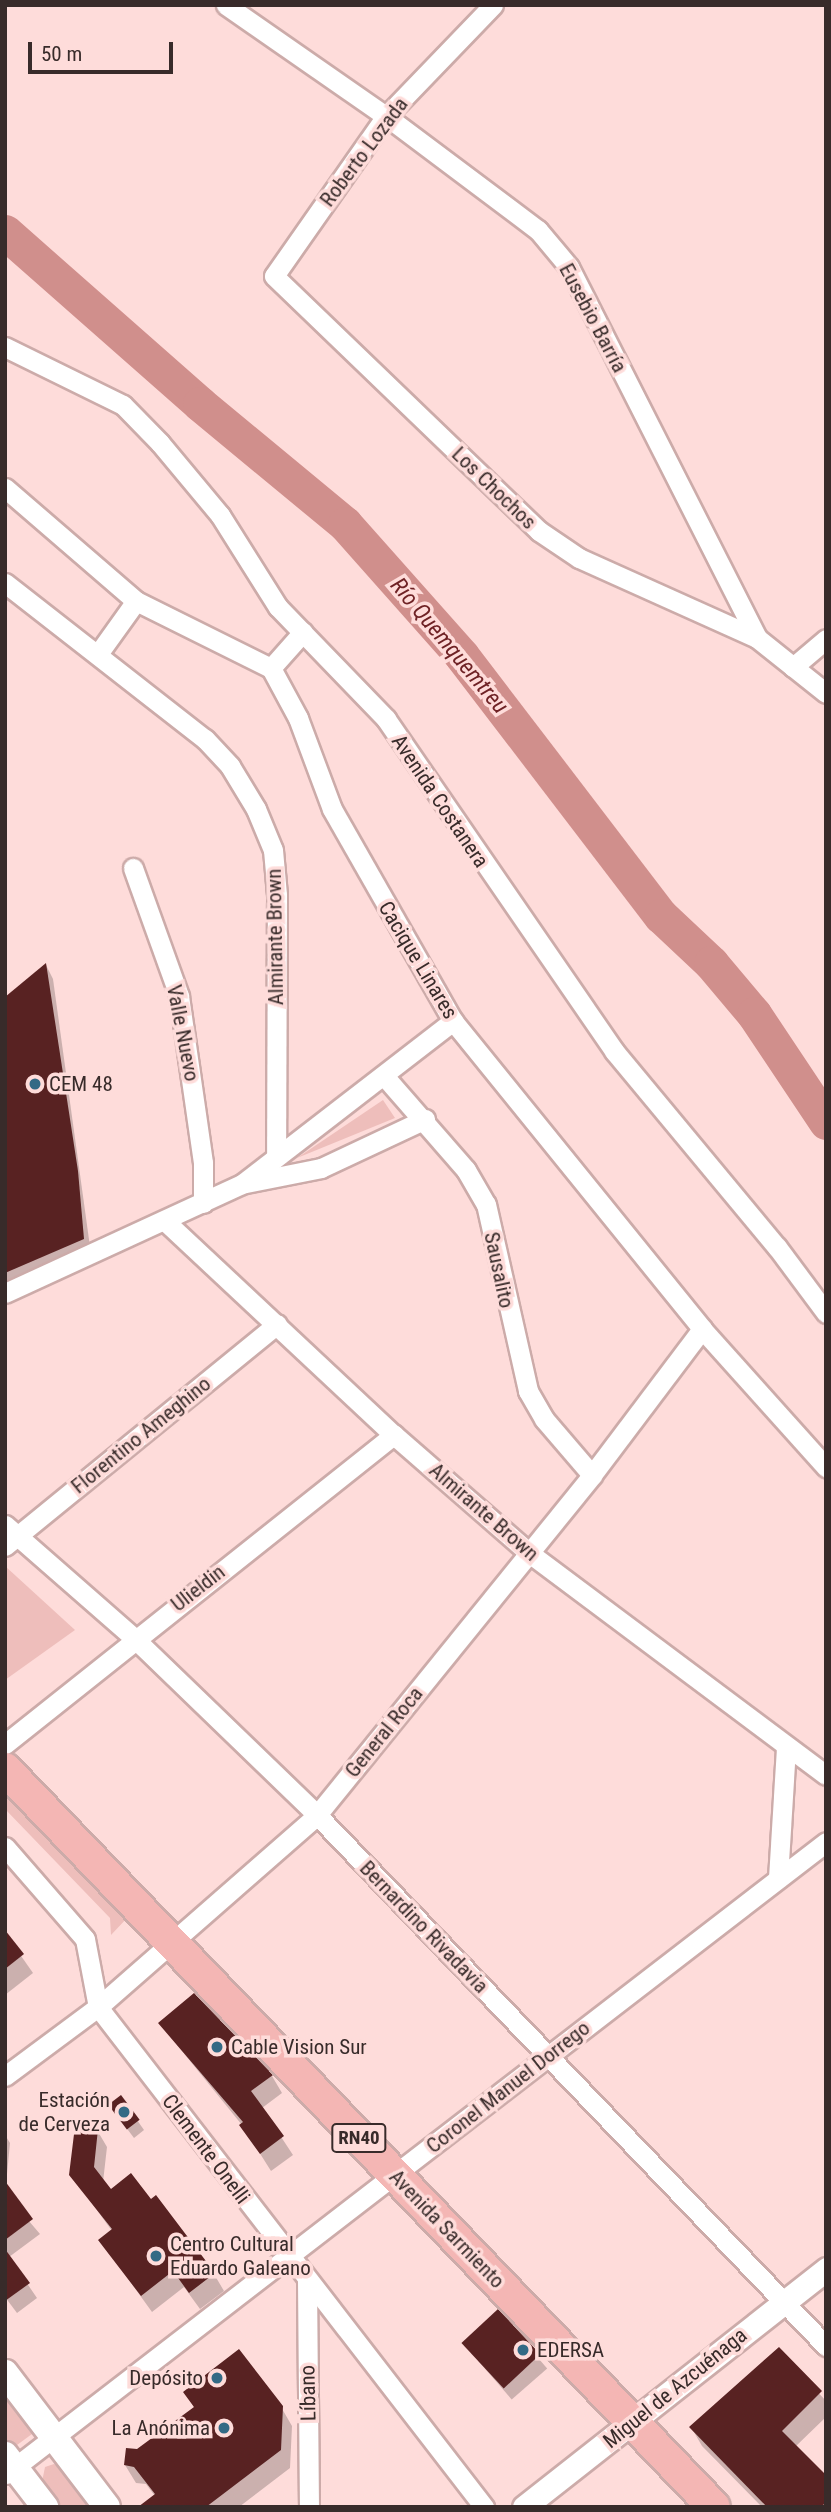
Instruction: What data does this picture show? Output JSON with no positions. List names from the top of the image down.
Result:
{
  "streets": {
    "highway": ["RN40", "Avenida Sarmiento"],
    "street": [
      "Roberto Lozada",
      "Eusebio Barría",
      "Los Chochos",
      "Avenida Costanera",
      "Almirante Brown",
      "Cacique Linares",
      "Valle Nuevo",
      "Sausalito",
      "Florentino Ameghino",
      "Ulieldin",
      "General Roca",
      "Bernardino Rivadavia",
      "Coronel Manuel Dorrego",
      "Clemente Onelli",
      "Miguel de Azcuénaga",
      "Líbano"
    ]
  },
  "crossings": [
    ["Roberto Lozada", "Eusebio Barría"],
    ["Roberto Lozada", "Los Chochos"],
    ["Eusebio Barría", "Los Chochos"],
    ["Almirante Brown", "Florentino Ameghino"],
    ["Almirante Brown", "Ulieldin"],
    ["Almirante Brown", "General Roca"],
    ["Cacique Linares", "General Roca"],
    ["Sausalito", "General Roca"],
    ["Florentino Ameghino", "Bernardino Rivadavia"],
    ["Ulieldin", "Bernardino Rivadavia"],
    ["General Roca", "Bernardino Rivadavia"],
    ["General Roca", "Clemente Onelli"],
    ["General Roca", "Avenida Sarmiento"],
    ["Bernardino Rivadavia", "Coronel Manuel Dorrego"],
    ["Bernardino Rivadavia", "Miguel de Azcuénaga"],
    ["Coronel Manuel Dorrego", "Clemente Onelli"],
    ["Coronel Manuel Dorrego", "Avenida Sarmiento"],
    ["Clemente Onelli", "Líbano"],
    ["Avenida Sarmiento", "Miguel de Azcuénaga"]
  ],
  "water": ["Río Quemquemtreu"],
  "places": [
    "CEM 48",
    "Cable Vision Sur",
    "Estación de Cerveza",
    "Centro Cultural Eduardo Galeano",
    "EDERSA",
    "Depósito",
    "La Anónima"
  ],
  "scale_bar": "50 m"
}
